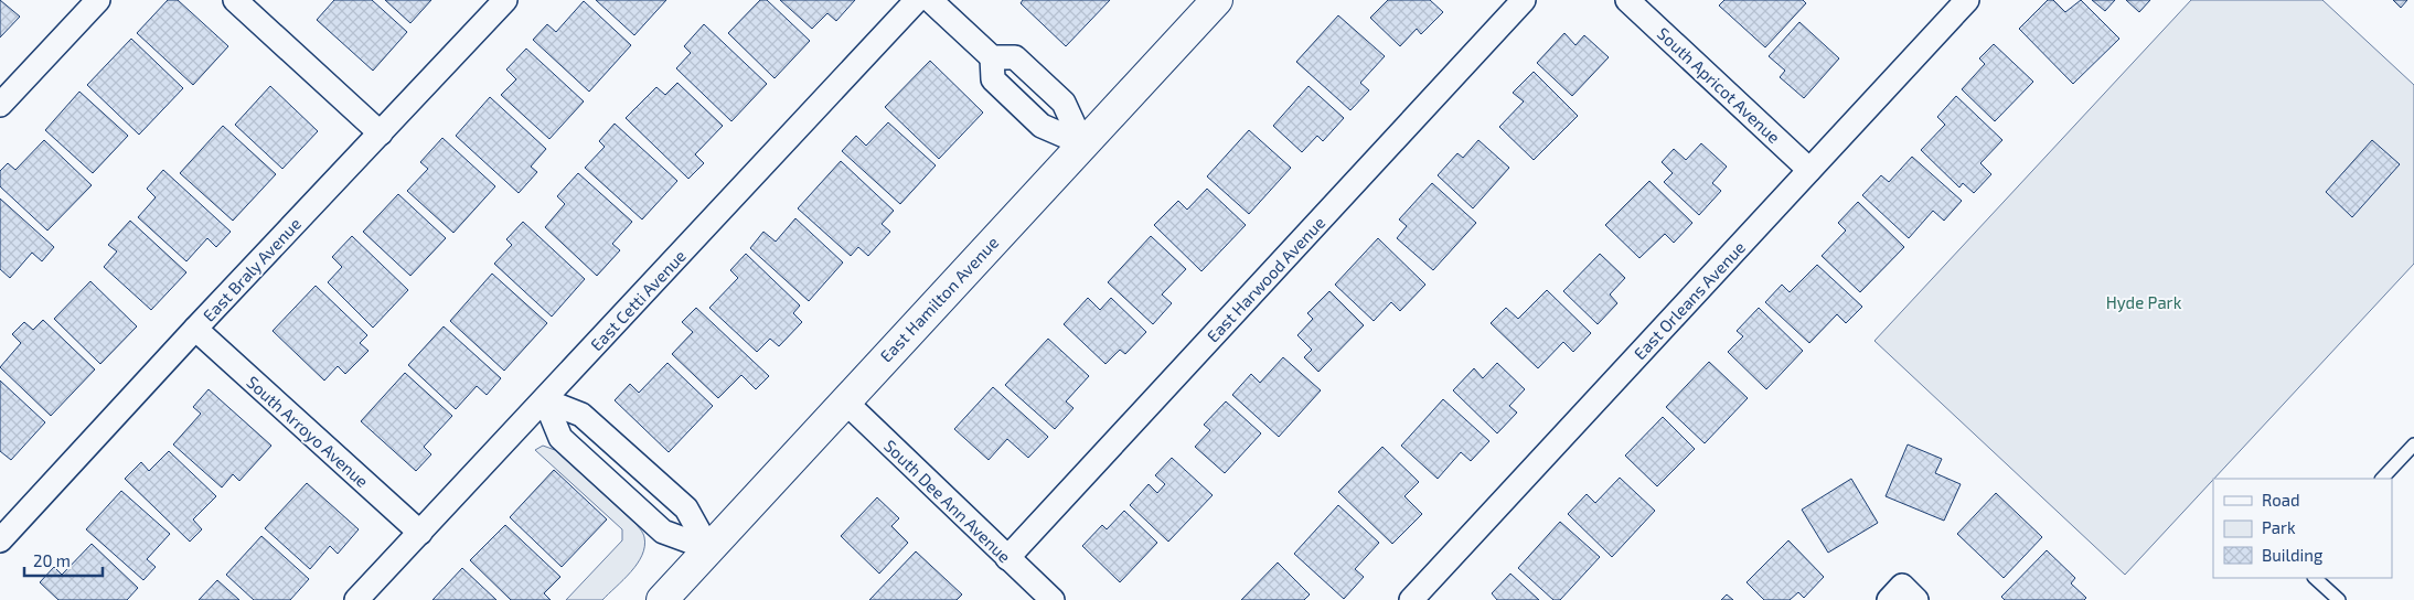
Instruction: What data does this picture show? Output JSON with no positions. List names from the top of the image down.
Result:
{
  "streets": {
    "street": [
      "South Apricot Avenue",
      "East Braly Avenue",
      "East Harwood Avenue",
      "East Hamilton Avenue",
      "East Cetti Avenue",
      "East Orleans Avenue",
      "South Arroyo Avenue",
      "South Dee Ann Avenue"
    ]
  },
  "crossings": [
    ["South Apricot Avenue", "East Orleans Avenue"],
    ["East Braly Avenue", "South Arroyo Avenue"],
    ["East Harwood Avenue", "South Dee Ann Avenue"],
    ["East Hamilton Avenue", "South Dee Ann Avenue"],
    ["East Cetti Avenue", "South Arroyo Avenue"]
  ],
  "parks": ["Hyde Park"],
  "legend": ["Road", "Park", "Building"],
  "scale_bar": "20 m"
}
